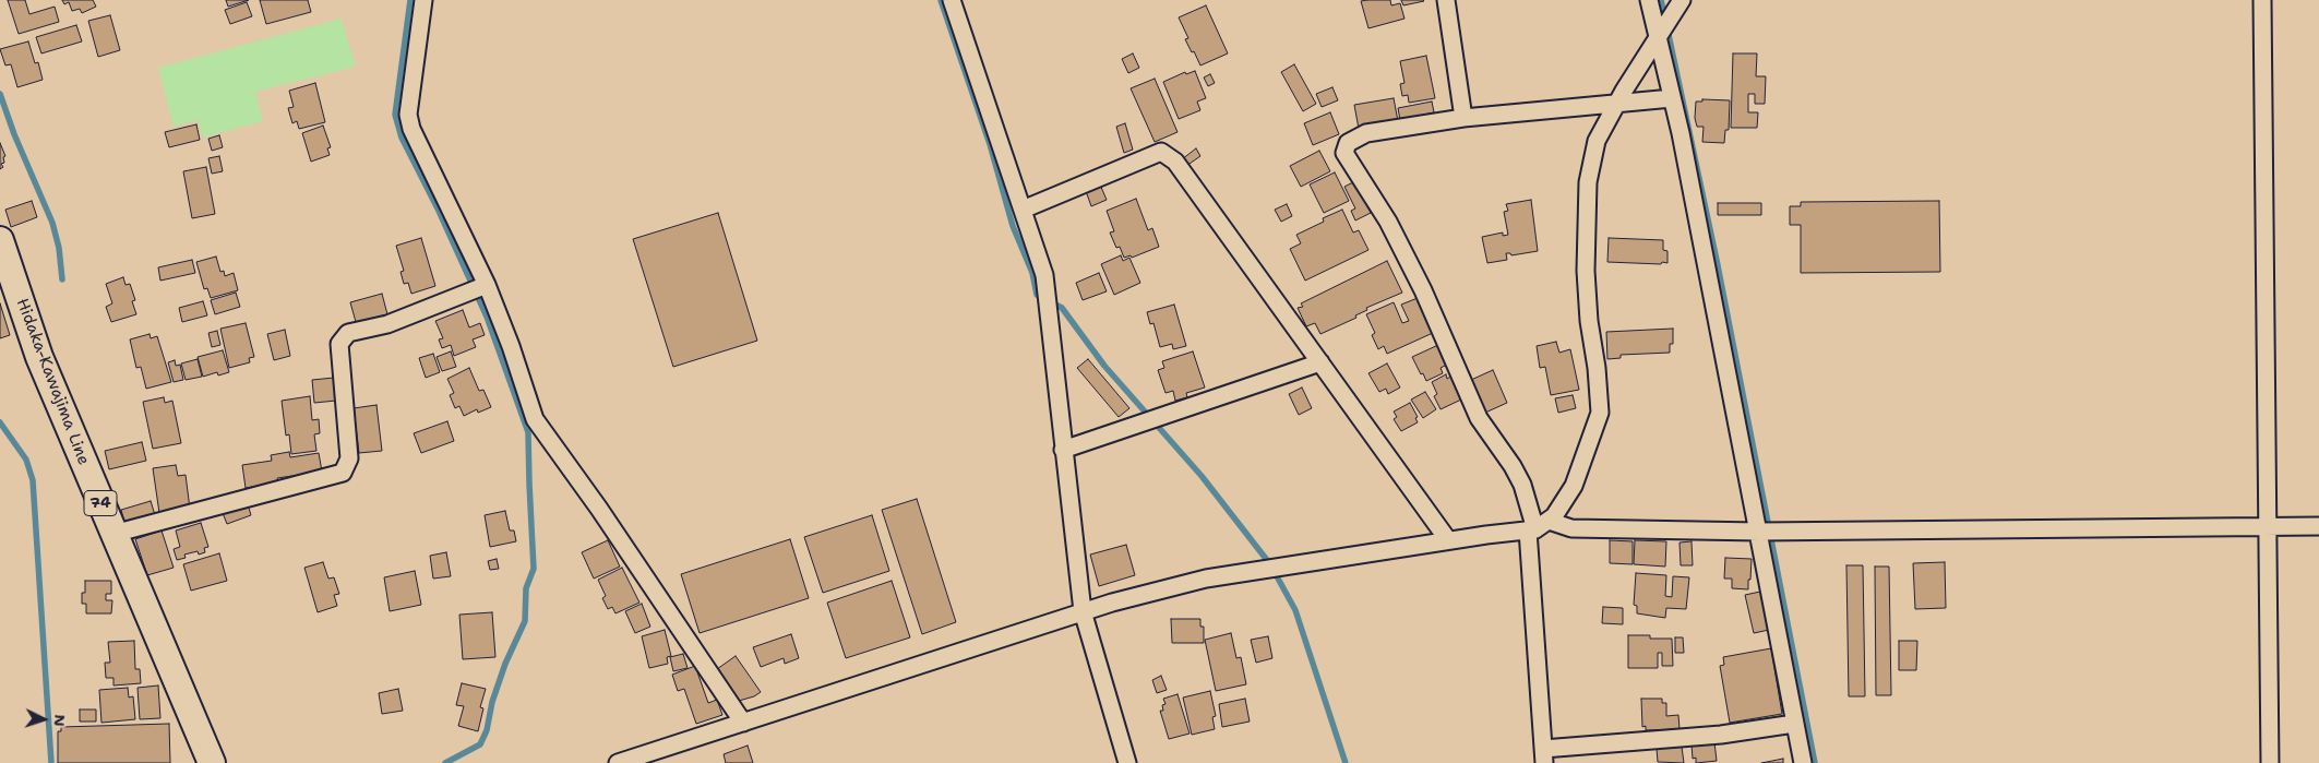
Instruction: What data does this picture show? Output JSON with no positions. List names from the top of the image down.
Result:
{
  "streets": {
    "main road": ["Hidaka-Kawajima Line", "74"]
  },
  "north": "right"
}
